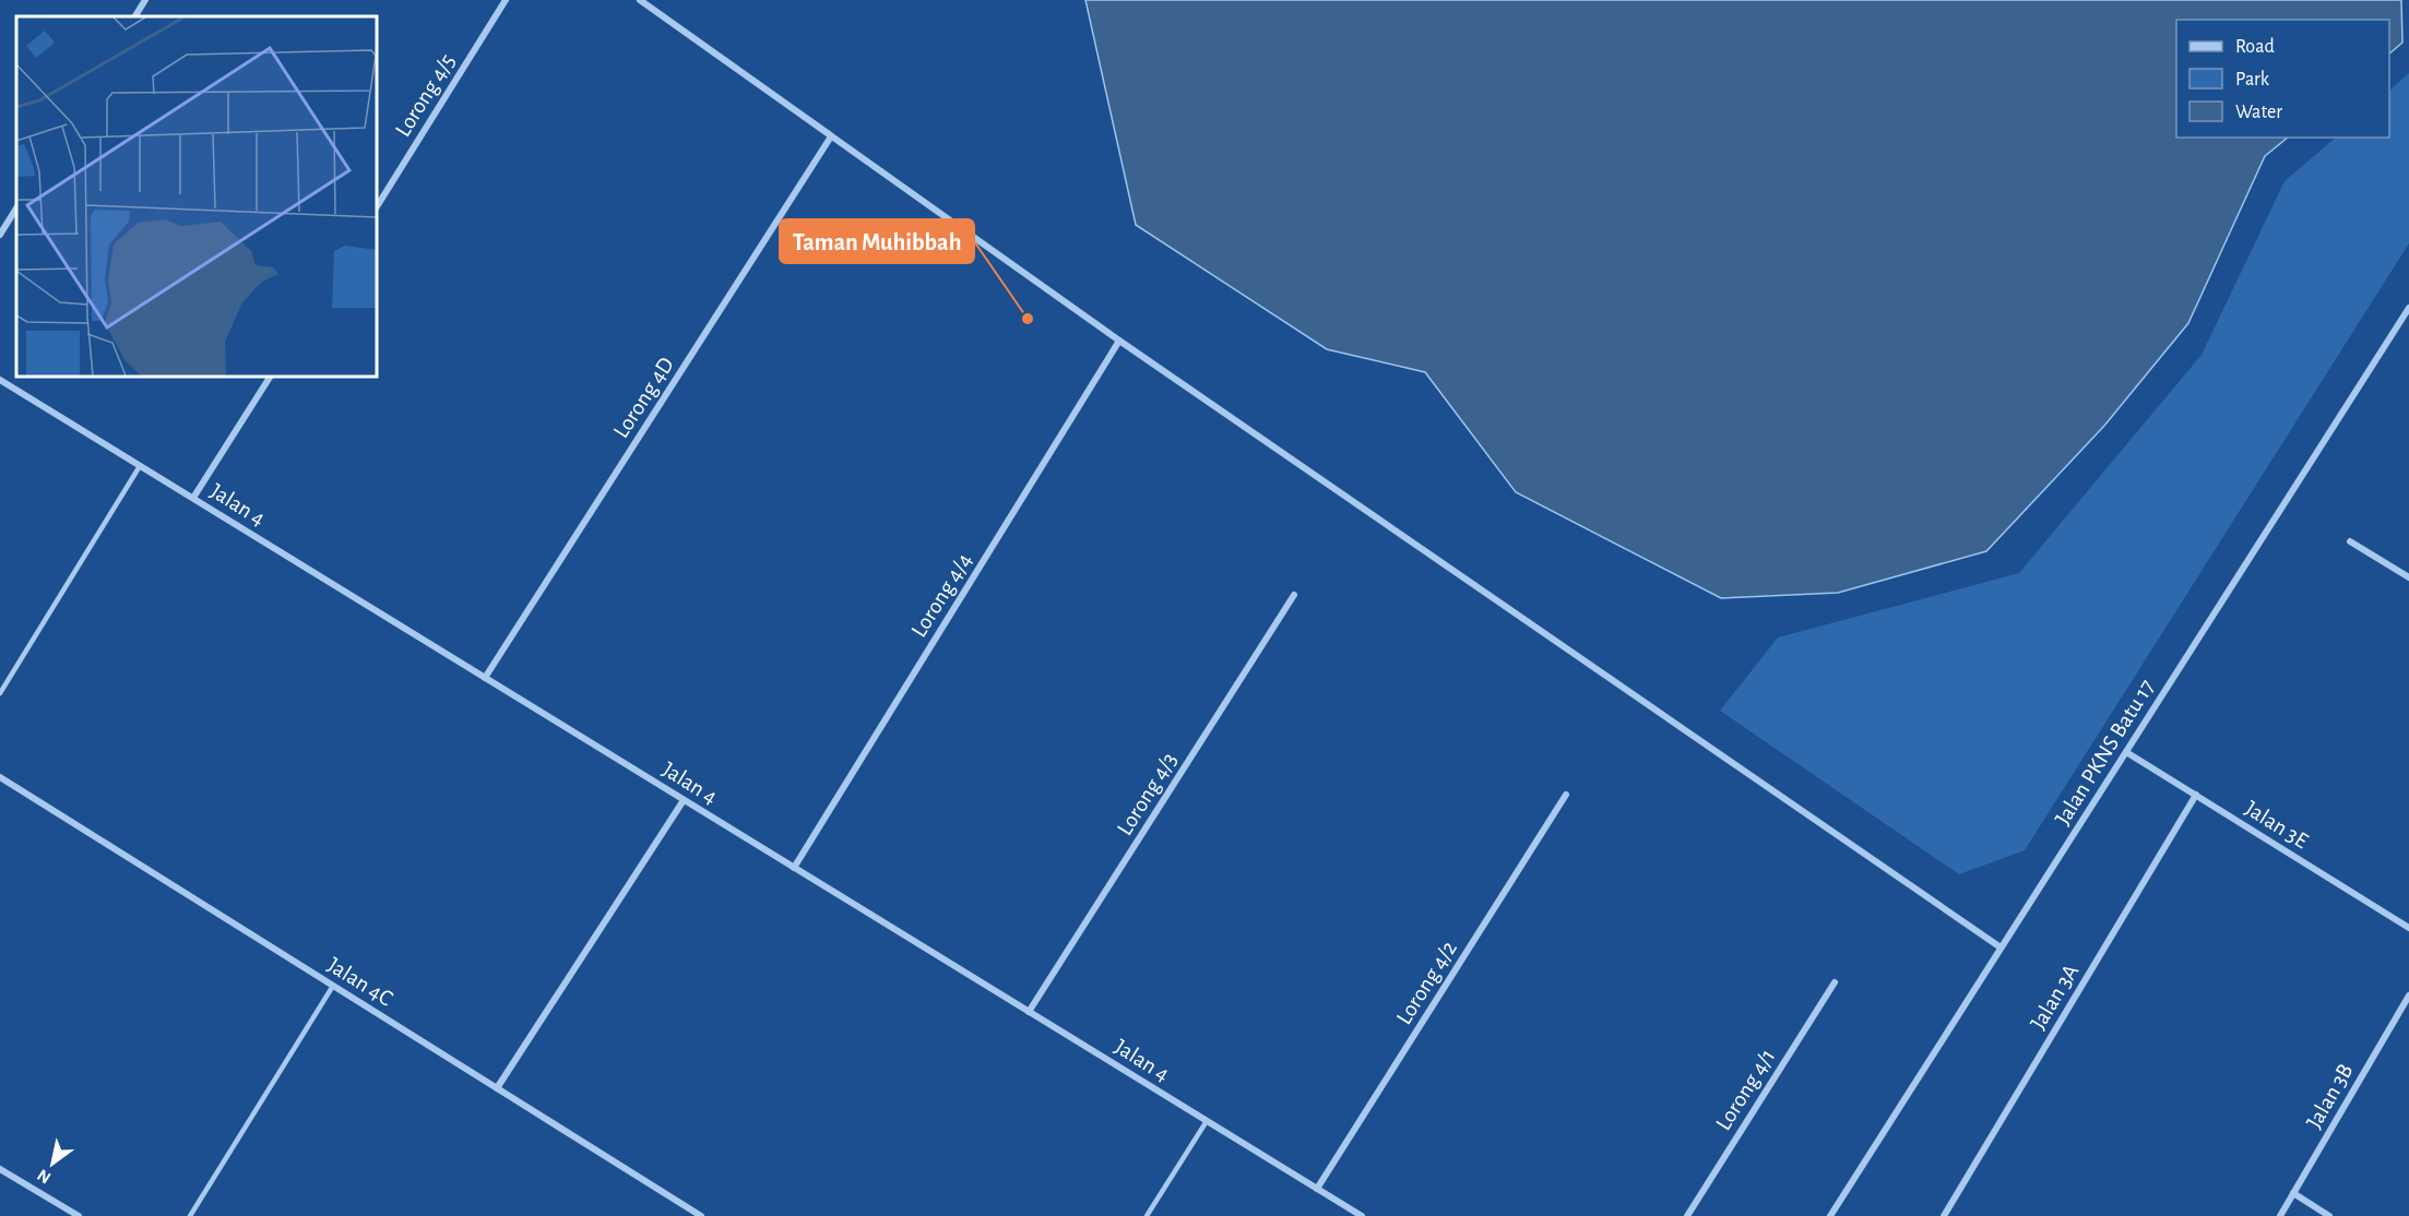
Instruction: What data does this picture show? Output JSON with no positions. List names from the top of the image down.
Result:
{
  "streets": {
    "street": [
      "Lorong 4/5",
      "Lorong 4D",
      "Jalan 4",
      "Lorong 4/4",
      "Jalan PKNS Batu 17",
      "Lorong 4/3",
      "Jalan 3E",
      "Jalan 4C",
      "Lorong 4/2",
      "Jalan 3A",
      "Lorong 4/1",
      "Jalan 3B"
    ]
  },
  "crossings": [
    ["Lorong 4D", "Jalan 4"],
    ["Jalan 4", "Lorong 4/4"],
    ["Jalan 4", "Lorong 4/3"],
    ["Jalan 4", "Lorong 4/2"],
    ["Jalan PKNS Batu 17", "Jalan 3E"],
    ["Jalan 3E", "Jalan 3A"]
  ],
  "places": ["Taman Muhibbah"],
  "legend": ["Road", "Park", "Water"],
  "north": "bottom left"
}
